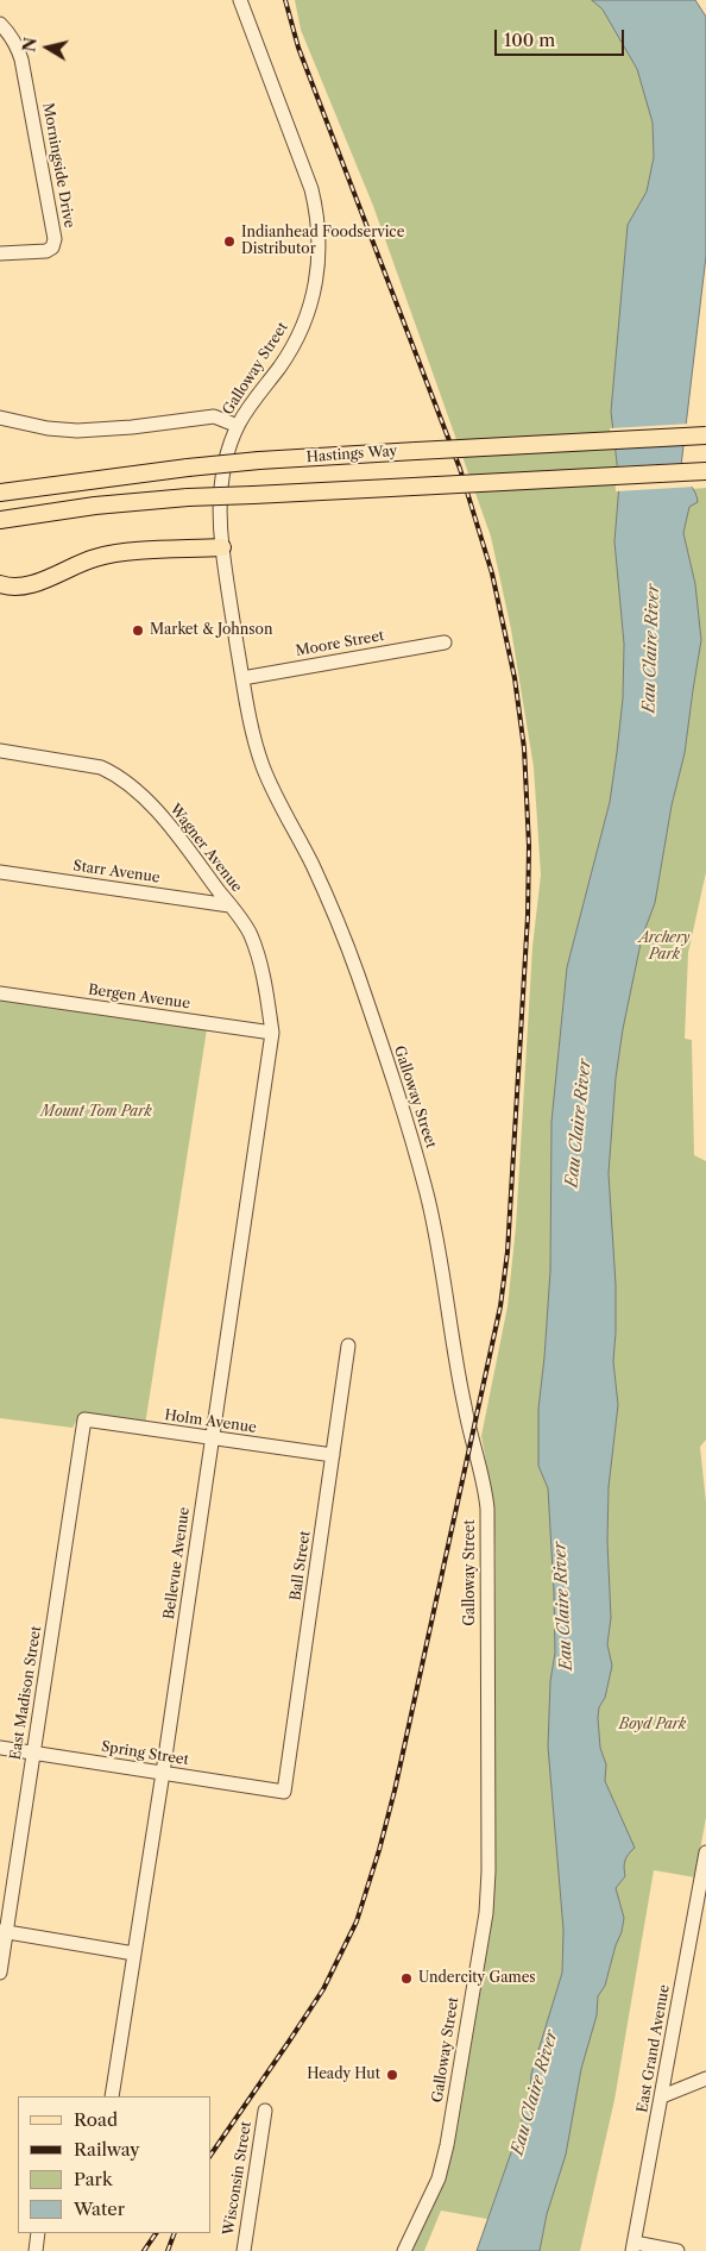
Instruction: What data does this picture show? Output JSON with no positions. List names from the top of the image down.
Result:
{
  "streets": {
    "main road": ["Hastings Way"],
    "street": [
      "Morningside Drive",
      "Galloway Street",
      "Moore Street",
      "Wagner Avenue",
      "Starr Avenue",
      "Bergen Avenue",
      "Holm Avenue",
      "Bellevue Avenue",
      "Ball Street",
      "East Madison Street",
      "Spring Street",
      "East Grand Avenue",
      "Wisconsin Street"
    ]
  },
  "crossings": [
    ["Galloway Street", "Moore Street"],
    ["Wagner Avenue", "Starr Avenue"],
    ["Wagner Avenue", "Bergen Avenue"],
    ["Wagner Avenue", "Bellevue Avenue"],
    ["Bergen Avenue", "Bellevue Avenue"],
    ["Holm Avenue", "Bellevue Avenue"],
    ["Holm Avenue", "Ball Street"],
    ["Holm Avenue", "East Madison Street"],
    ["Bellevue Avenue", "Spring Street"],
    ["Ball Street", "Spring Street"],
    ["East Madison Street", "Spring Street"]
  ],
  "water": ["Eau Claire River"],
  "parks": ["Archery Park", "Mount Tom Park", "Boyd Park"],
  "places": [
    "Indianhead Foodservice Distributor",
    "Market & Johnson",
    "Undercity Games",
    "Heady Hut"
  ],
  "legend": [
    "Road",
    "Railway",
    "Park",
    "Water"
  ],
  "scale_bar": "100 m",
  "north": "left"
}
